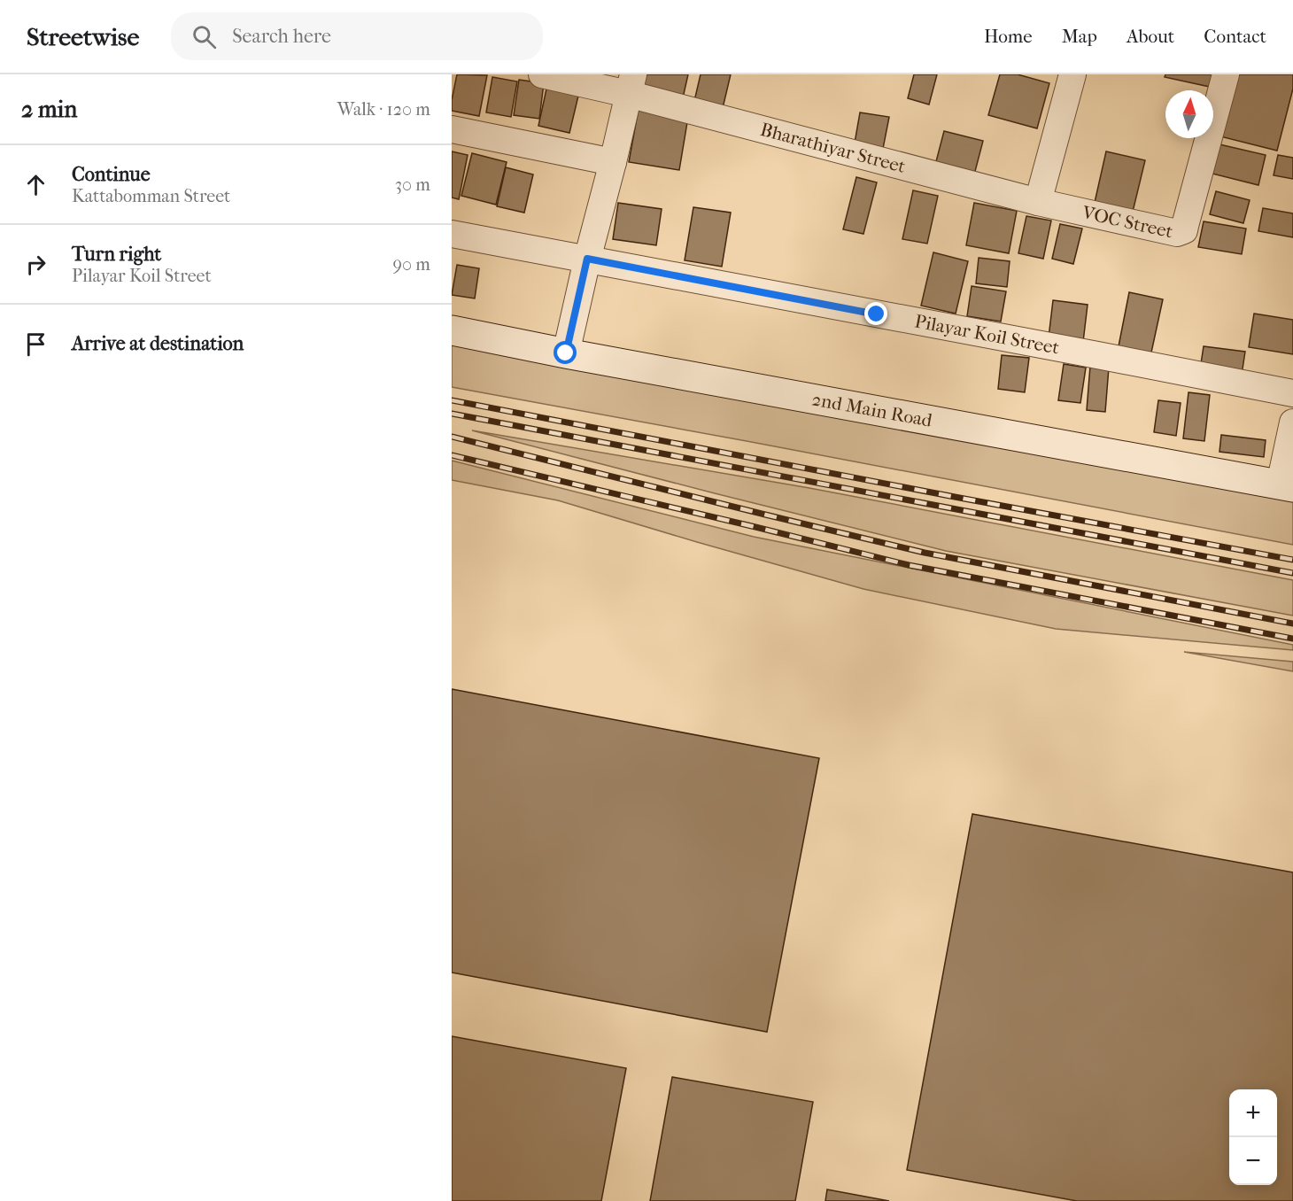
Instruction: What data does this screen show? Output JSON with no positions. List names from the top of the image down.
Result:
{
  "streets": {
    "street": [
      "Bharathiyar Street",
      "VOC Street",
      "Pilayar Koil Street",
      "2nd Main Road"
    ]
  },
  "crossings": [
    ["Bharathiyar Street", "VOC Street"]
  ],
  "north": "top",
  "page": {
    "header": "Streetwise",
    "search": "Search here",
    "nav": [
      "Home",
      "Map",
      "About",
      "Contact"
    ],
    "heading": ["2 min", "Walk · 120 m"],
    "list": [
      ["Continue", "Kattabomman Street", "30 m"],
      ["Turn right", "Pilayar Koil Street", "90 m"],
      "Arrive at destination"
    ],
    "map_buttons": ["+", "−"]
  }
}
